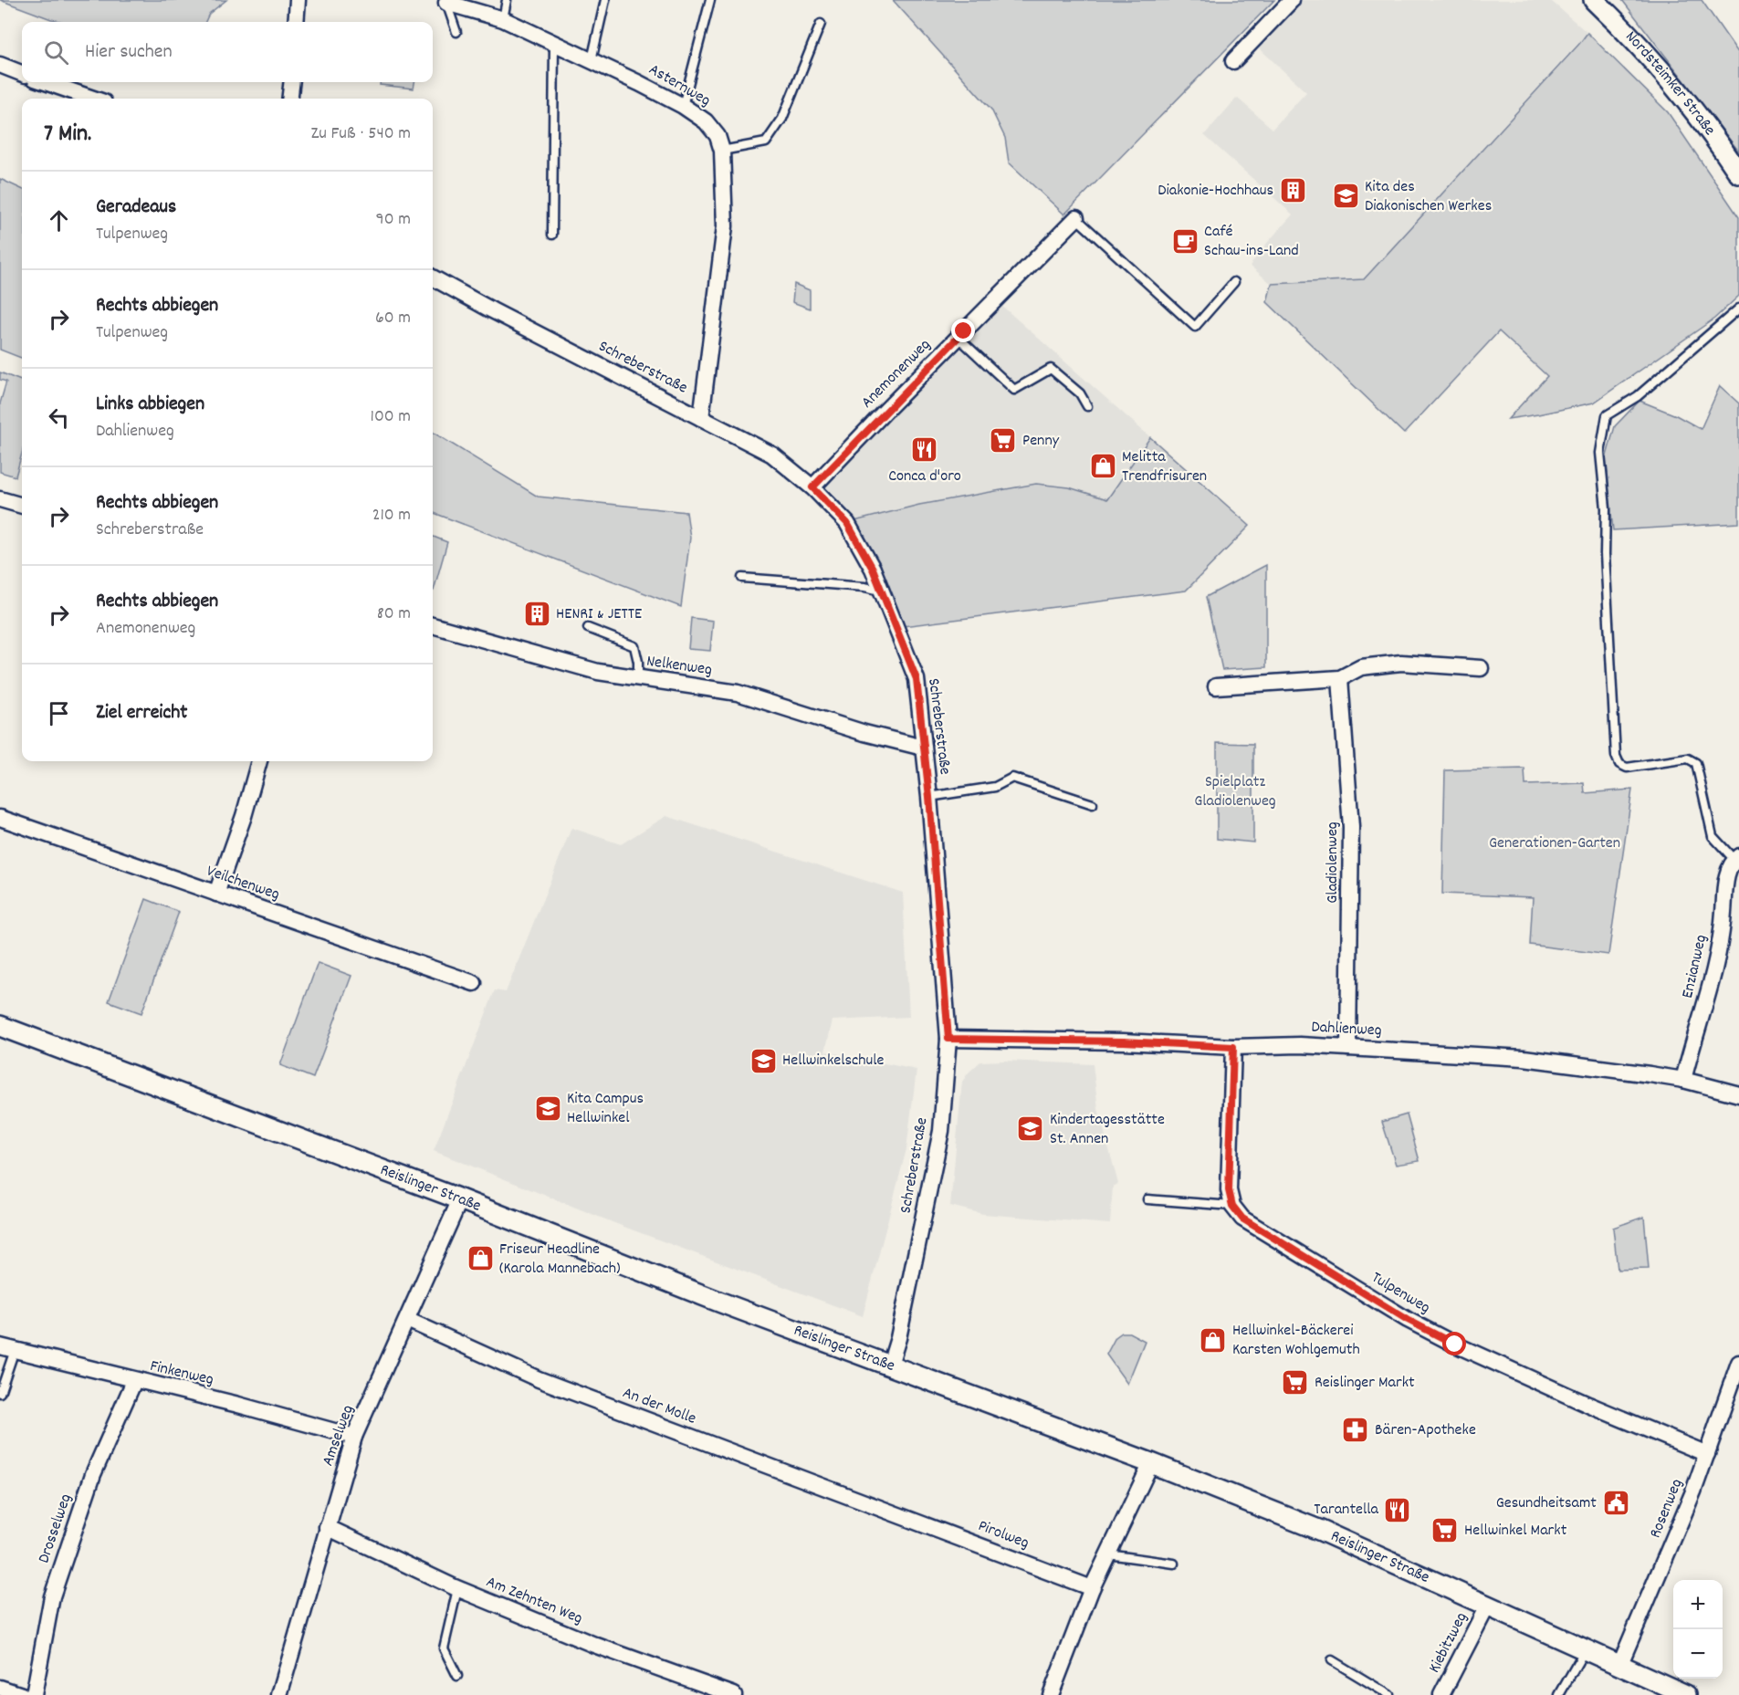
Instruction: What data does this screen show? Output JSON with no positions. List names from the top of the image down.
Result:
{
  "streets": {
    "street": [
      "Nordsteimker Straße",
      "Asternweg",
      "Schreberstraße",
      "Anemonenweg",
      "Nelkenweg",
      "Gladiolenweg",
      "Veilchenweg",
      "Enzianweg",
      "Dahlienweg",
      "Reislinger Straße",
      "Tulpenweg",
      "Finkenweg",
      "An der Molle",
      "Amselweg",
      "Rosenweg",
      "Drosselweg",
      "Pirolweg",
      "Am Zehnten Weg",
      "Kiebitzweg"
    ]
  },
  "crossings": [
    ["Asternweg", "Schreberstraße"],
    ["Schreberstraße", "Anemonenweg"],
    ["Schreberstraße", "Nelkenweg"],
    ["Schreberstraße", "Dahlienweg"],
    ["Schreberstraße", "Reislinger Straße"],
    ["Gladiolenweg", "Dahlienweg"],
    ["Enzianweg", "Dahlienweg"],
    ["Reislinger Straße", "Amselweg"],
    ["Reislinger Straße", "Rosenweg"],
    ["Reislinger Straße", "Kiebitzweg"],
    ["Tulpenweg", "Rosenweg"],
    ["Finkenweg", "Amselweg"],
    ["Finkenweg", "Drosselweg"],
    ["An der Molle", "Amselweg"],
    ["An der Molle", "Pirolweg"],
    ["Amselweg", "Am Zehnten Weg"]
  ],
  "parks": ["Spielplatz Gladiolenweg", "Generationen-Garten"],
  "places": {
    "building": ["Diakonie-Hochhaus", "HENRI & JETTE"],
    "school or university": [
      "Kita des Diakonischen Werkes",
      "Hellwinkelschule",
      "Kita Campus Hellwinkel",
      "Kindertagesstätte St. Annen"
    ],
    "cafe": ["Café Schau-ins-Land"],
    "supermarket": ["Penny", "Reislinger Markt", "Hellwinkel Markt"],
    "restaurant": ["Conca d'oro", "Tarantella"],
    "shop": ["Melitta Trendfrisuren", "Friseur Headline (Karola Mannebach)", "Hellwinkel-Bäckerei Karsten Wohlgemuth"],
    "pharmacy": ["Bären-Apotheke"],
    "public building": ["Gesundheitsamt"]
  },
  "page": {
    "search": "Hier suchen",
    "heading": ["7 Min.", "Zu Fuß · 540 m"],
    "list": [
      ["Geradeaus", "Tulpenweg", "90 m"],
      ["Rechts abbiegen", "Tulpenweg", "60 m"],
      ["Links abbiegen", "Dahlienweg", "100 m"],
      ["Rechts abbiegen", "Schreberstraße", "210 m"],
      ["Rechts abbiegen", "Anemonenweg", "80 m"],
      "Ziel erreicht"
    ],
    "map_buttons": ["+", "−"]
  }
}
